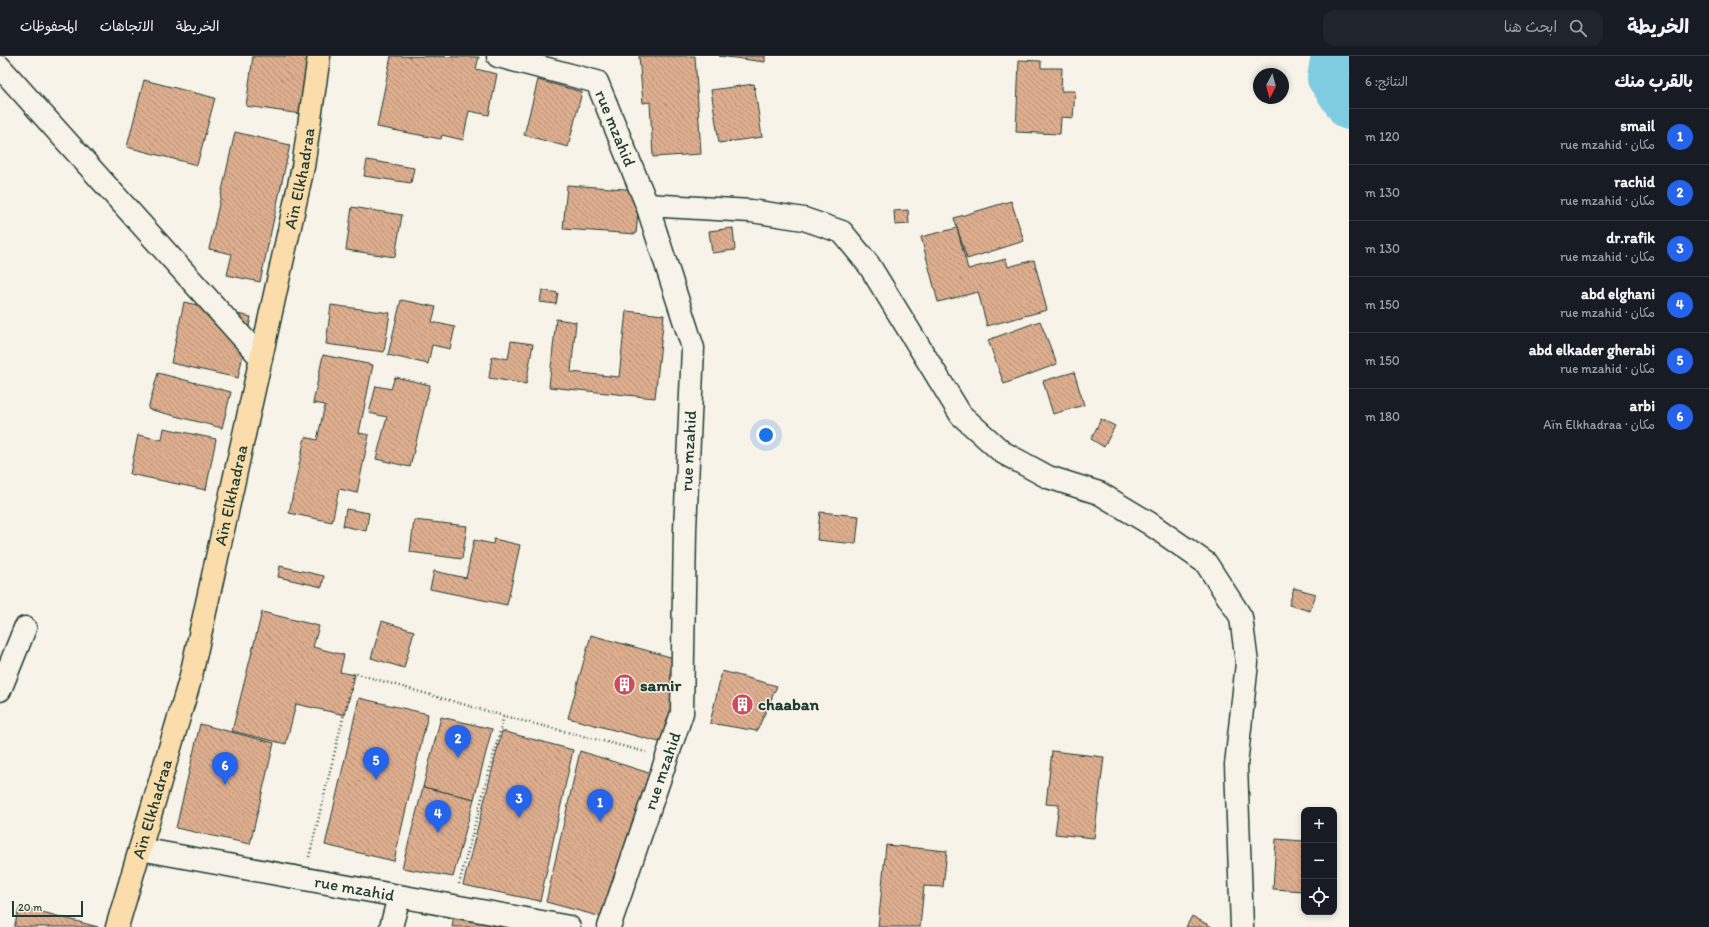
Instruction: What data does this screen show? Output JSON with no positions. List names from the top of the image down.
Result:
{
  "streets": {
    "main road": ["Aïn Elkhadraa"],
    "street": ["rue mzahid"]
  },
  "crossings": [
    ["rue mzahid", "Aïn Elkhadraa"]
  ],
  "places": {
    "building": ["samir", "chaaban"]
  },
  "scale_bar": "20 m",
  "north": "bottom",
  "page": {
    "header": "الخريطة",
    "search": "ابحث هنا",
    "nav": ["الخريطة", "الاتجاهات", "المحفوظات"],
    "heading": ["بالقرب منك", "النتائج: 6"],
    "list": [
      {
        "mark": "1",
        "name": "smail",
        "note": "مكان · rue mzahid",
        "value": "120 m"
      },
      {
        "mark": "2",
        "name": "rachid",
        "note": "مكان · rue mzahid",
        "value": "130 m"
      },
      {
        "mark": "3",
        "name": "dr.rafik",
        "note": "مكان · rue mzahid",
        "value": "130 m"
      },
      {
        "mark": "4",
        "name": "abd elghani",
        "note": "مكان · rue mzahid",
        "value": "150 m"
      },
      {
        "mark": "5",
        "name": "abd elkader gherabi",
        "note": "مكان · rue mzahid",
        "value": "150 m"
      },
      {
        "mark": "6",
        "name": "arbi",
        "note": "مكان · Aïn Elkhadraa",
        "value": "180 m"
      }
    ],
    "pins": [
      "2",
      "5",
      "6",
      "3",
      "1",
      "4"
    ],
    "map_buttons": ["+", "−"],
    "scale": "20 m"
  }
}
